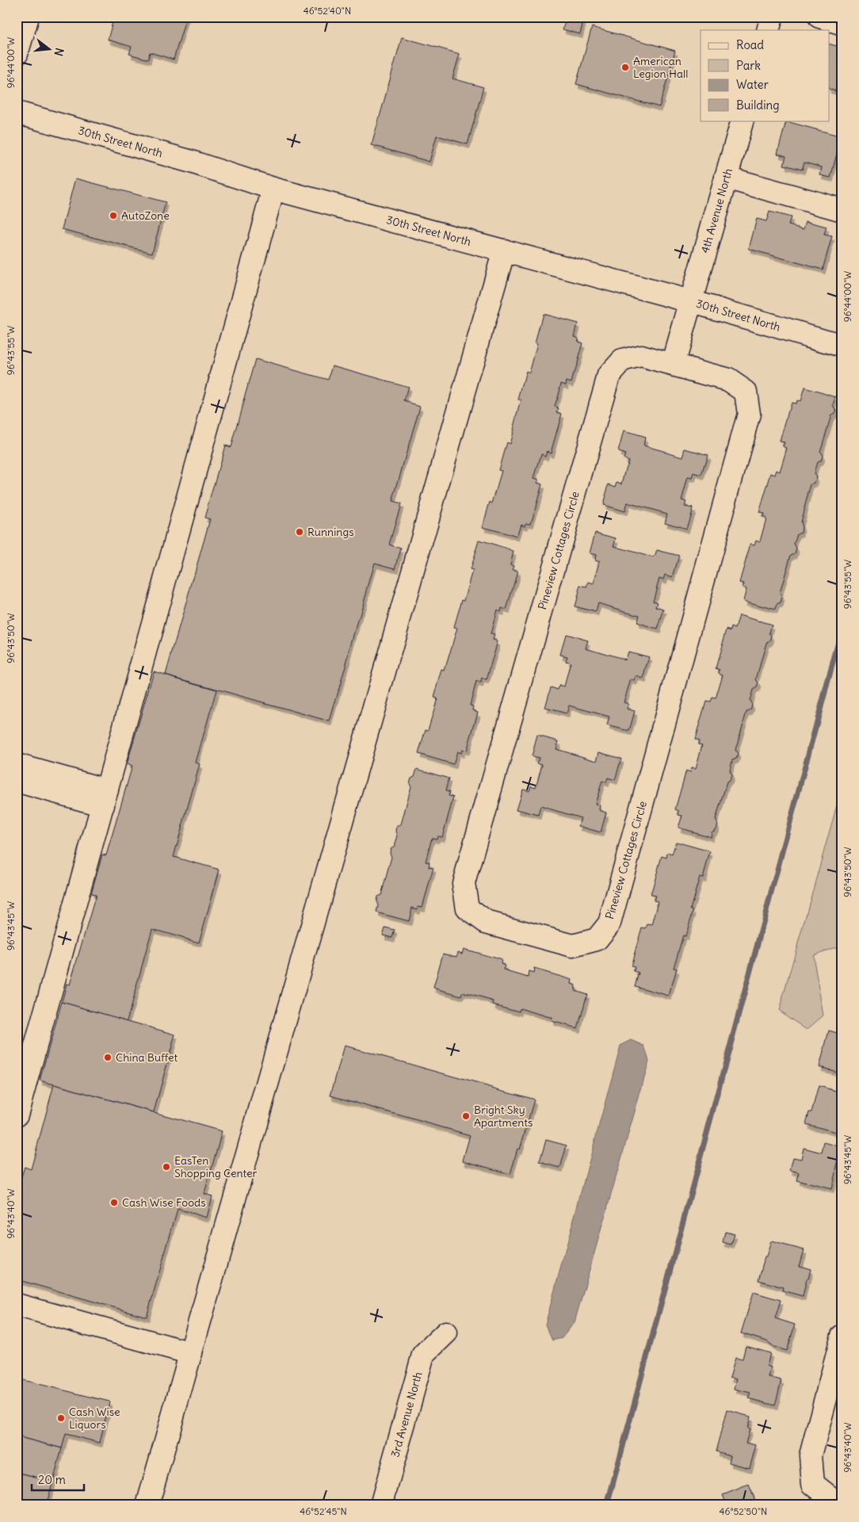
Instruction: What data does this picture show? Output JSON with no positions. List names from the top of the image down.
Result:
{
  "streets": {
    "street": [
      "30th Street North",
      "4th Avenue North",
      "Pineview Cottages Circle",
      "3rd Avenue North"
    ]
  },
  "crossings": [
    ["30th Street North", "4th Avenue North"]
  ],
  "places": [
    "American Legion Hall",
    "AutoZone",
    "Runnings",
    "China Buffet",
    "Bright Sky Apartments",
    "EasTen Shopping Center",
    "Cash Wise Foods",
    "Cash Wise Liquors"
  ],
  "legend": [
    "Road",
    "Park",
    "Water",
    "Building"
  ],
  "scale_bar": "20 m",
  "north": "right",
  "coordinates": [
    "46°52'40\"N",
    "96°44'00\"W",
    "96°43'55\"W",
    "96°43'50\"W",
    "96°43'45\"W",
    "96°43'40\"W",
    "46°52'45\"N",
    "46°52'50\"N"
  ]
}
